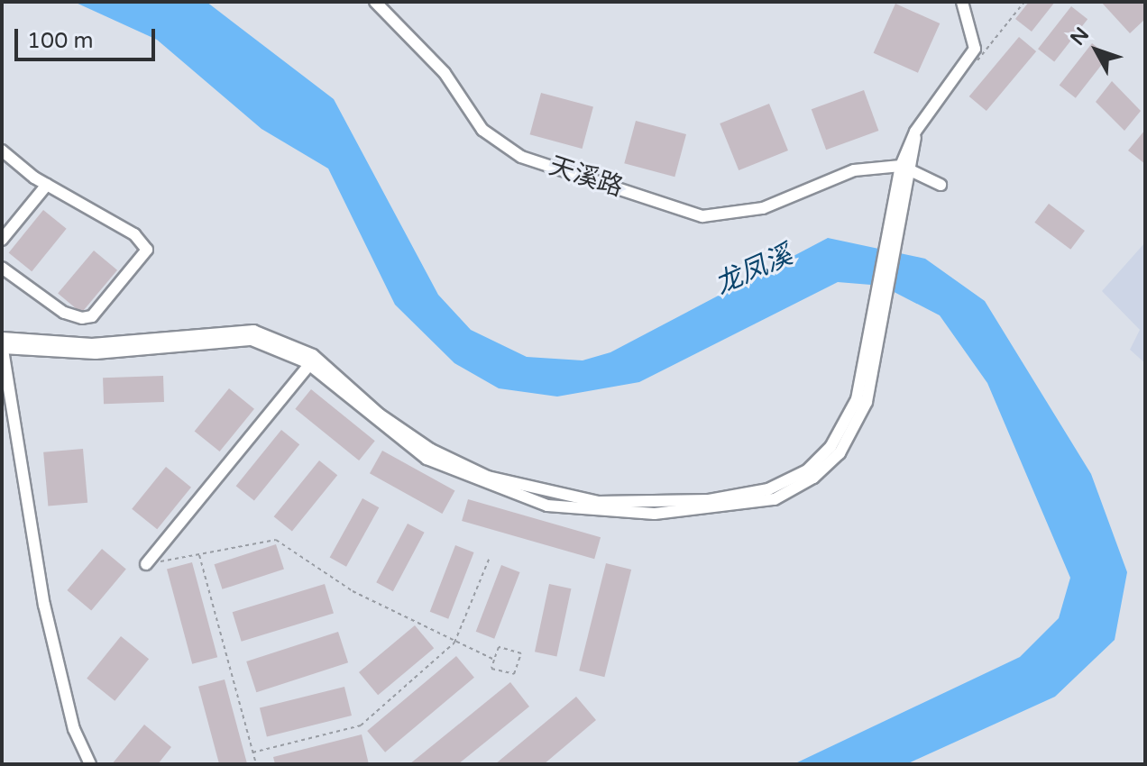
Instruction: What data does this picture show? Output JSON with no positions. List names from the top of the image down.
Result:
{
  "streets": {
    "street": ["天溪路"]
  },
  "water": ["龙凤溪"],
  "scale_bar": "100 m",
  "north": "top left"
}
